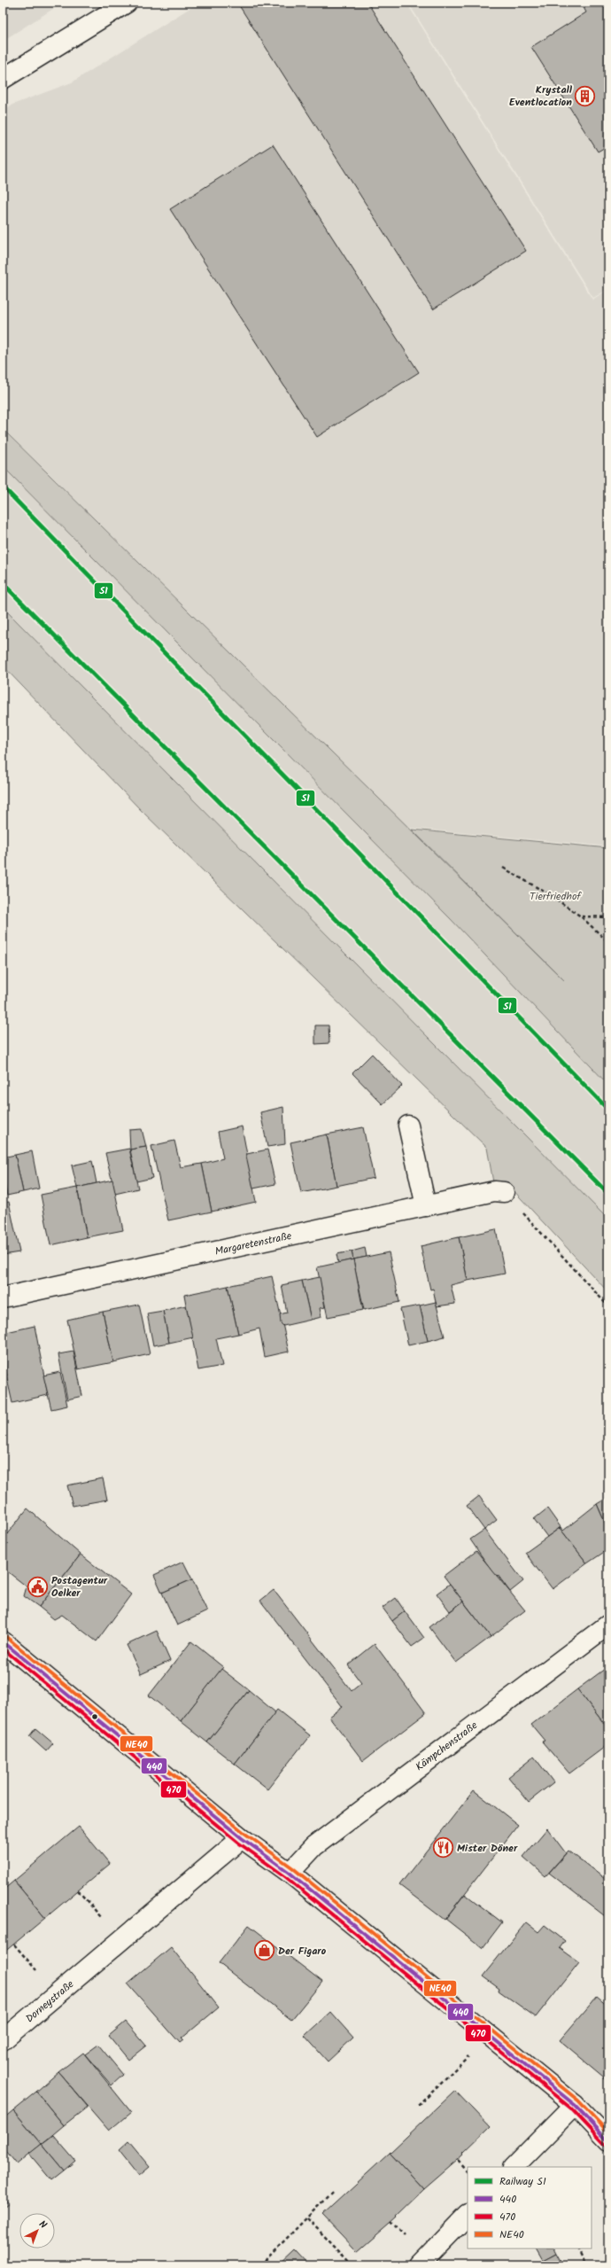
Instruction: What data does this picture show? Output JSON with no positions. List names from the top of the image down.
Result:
{
  "streets": {
    "street": ["Margaretenstraße", "Kämpchenstraße", "Dorneystraße"]
  },
  "parks": ["Tierfriedhof"],
  "places": {
    "building": ["Krystall Eventlocation"],
    "public building": ["Postagentur Oelker"],
    "restaurant": ["Mister Döner"],
    "shop": ["Der Figaro"]
  },
  "lines": [
    "rail line S1",
    "transit line NE40",
    "transit line 440",
    "transit line 470"
  ],
  "legend": [
    "Railway S1",
    "440",
    "470",
    "NE40"
  ],
  "north": "top right"
}
